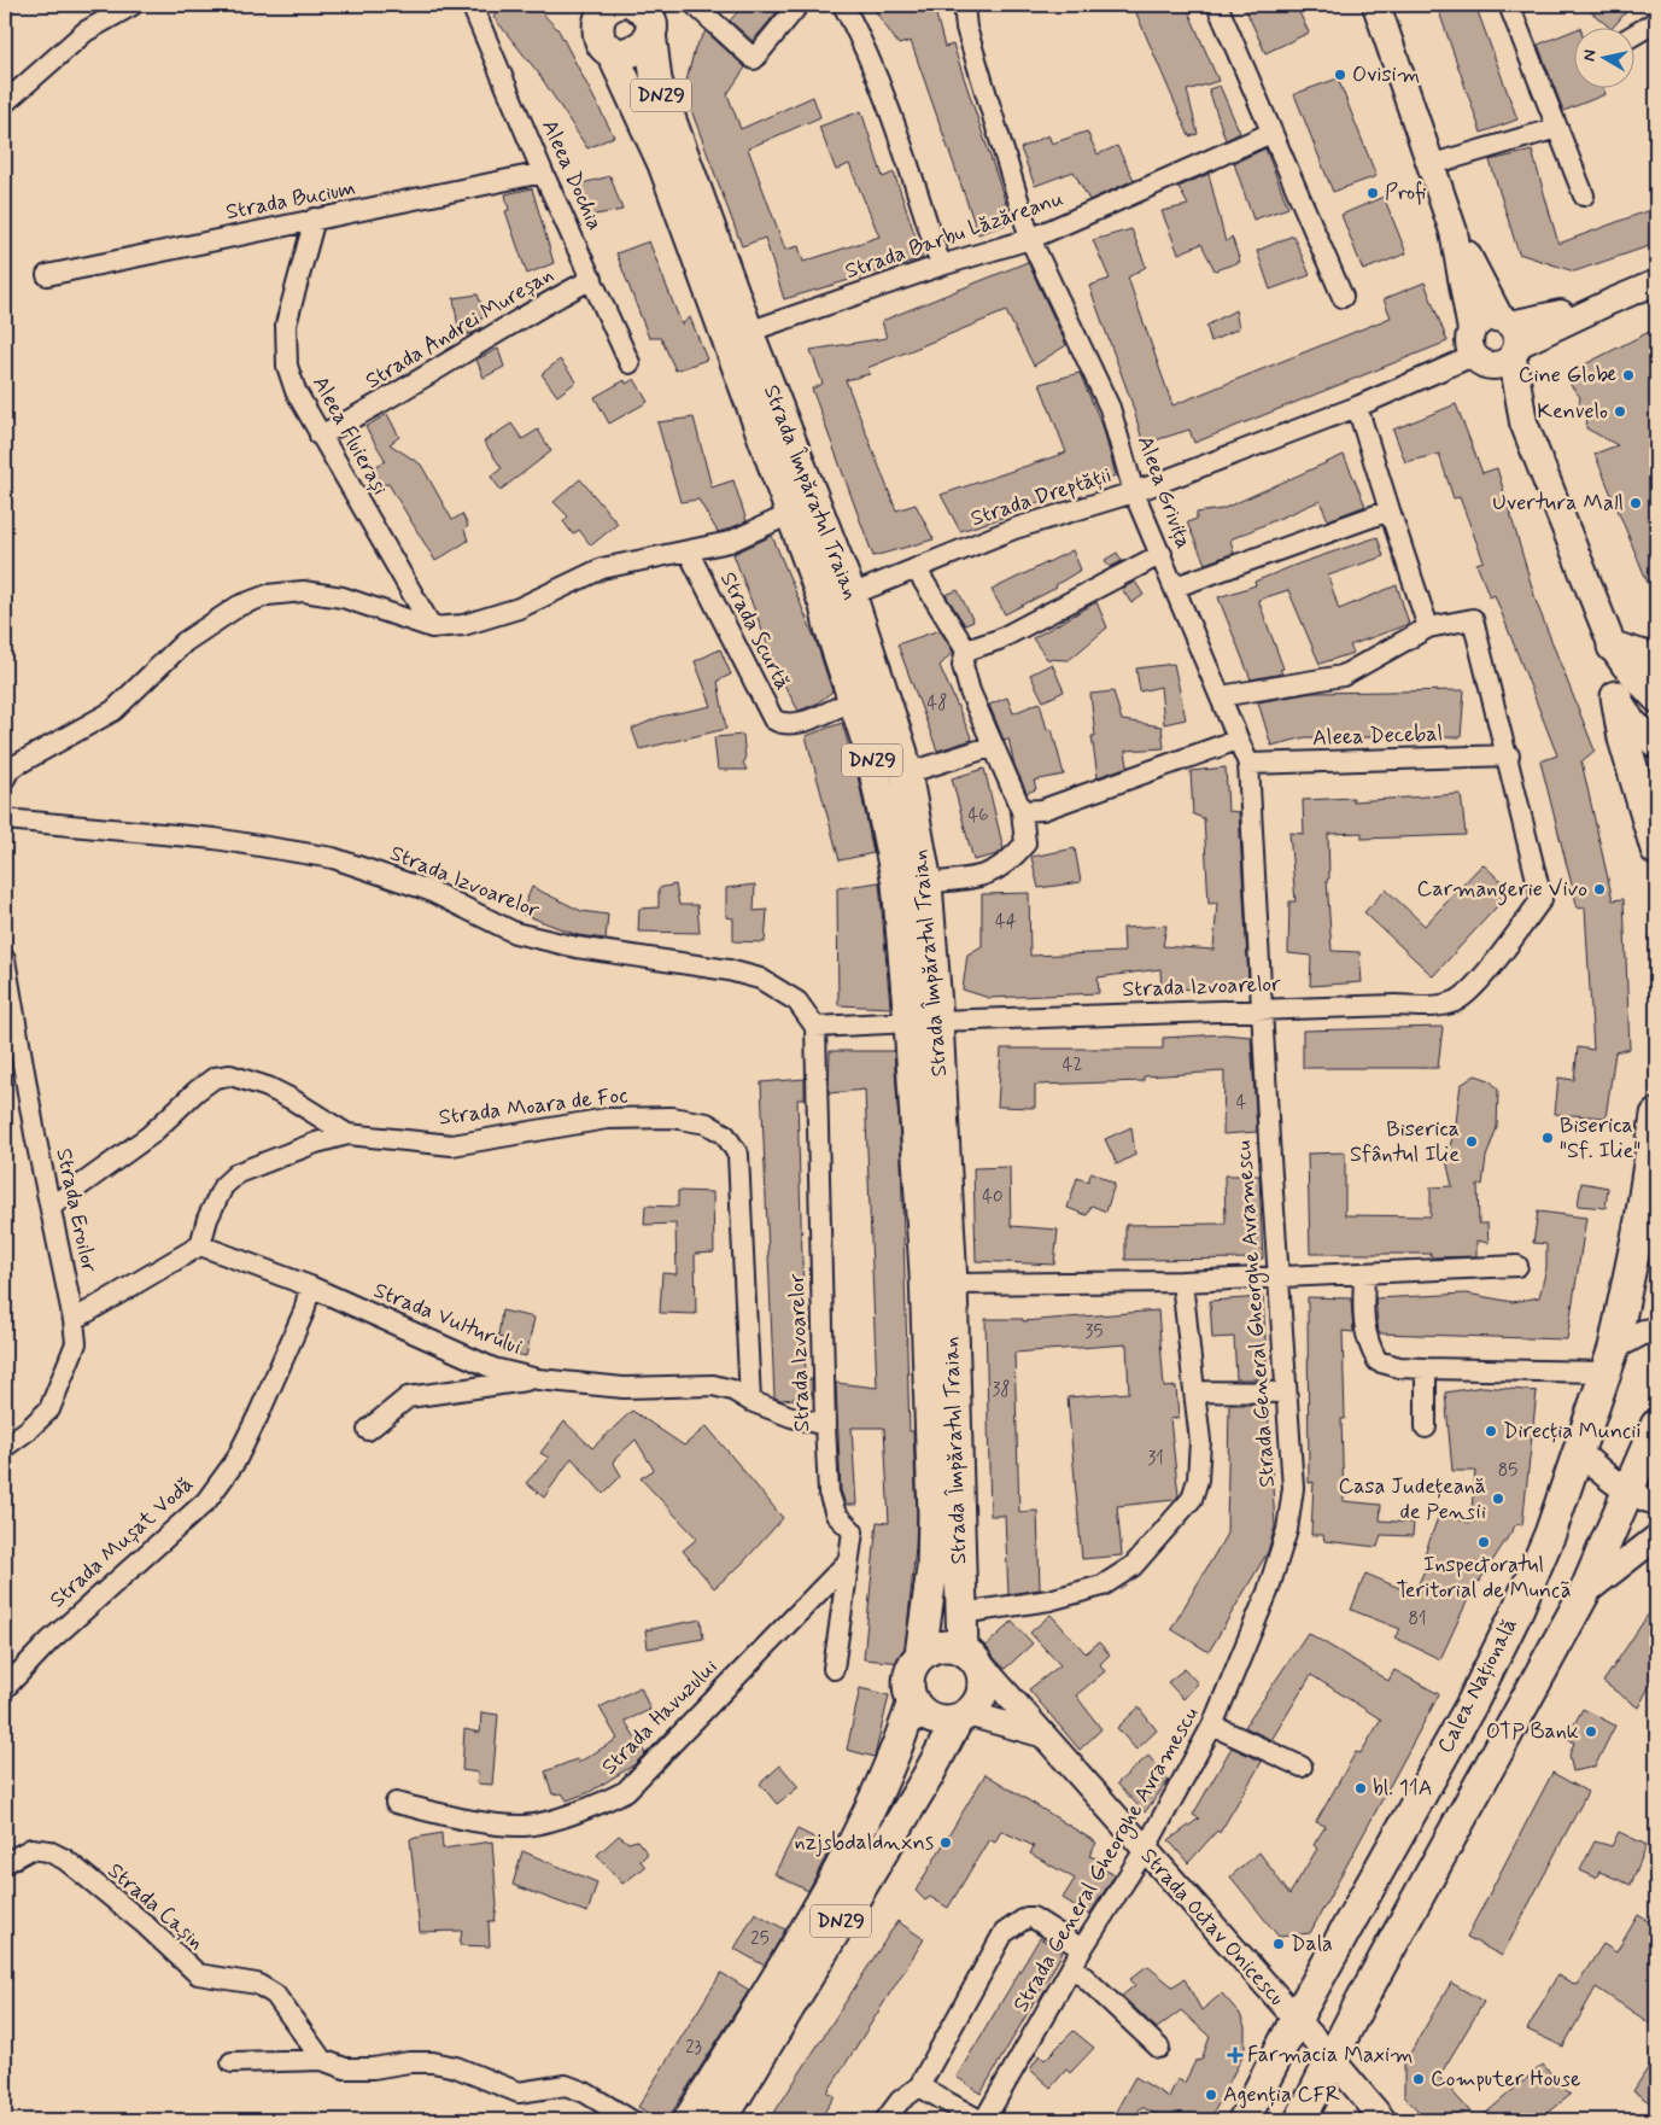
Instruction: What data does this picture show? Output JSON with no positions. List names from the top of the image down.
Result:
{
  "streets": {
    "main road": ["DN29", "Strada Împăratul Traian", "Calea Națională"],
    "street": [
      "Aleea Dochia",
      "Strada Bucium",
      "Strada Barbu Lăzăreanu",
      "Strada Andrei Mureșan",
      "Aleea Fluierași",
      "Aleea Grivița",
      "Strada Dreptății",
      "Strada Scurtă",
      "Aleea Decebal",
      "Strada Izvoarelor",
      "Strada Moara de Foc",
      "Strada Eroilor",
      "Strada General Gheorghe Avramescu",
      "Strada Vulturului",
      "Strada Mușat Vodă",
      "Strada Havuzului",
      "Strada Cașin",
      "Strada Octav Onicescu"
    ]
  },
  "crossings": [
    ["DN29", "Strada Împăratul Traian"],
    ["DN29", "Strada Octav Onicescu"],
    ["Aleea Dochia", "Strada Bucium"],
    ["Aleea Dochia", "Strada Andrei Mureșan"],
    ["Strada Bucium", "Aleea Fluierași"],
    ["Strada Barbu Lăzăreanu", "Strada Împăratul Traian"],
    ["Strada Barbu Lăzăreanu", "Aleea Grivița"],
    ["Strada Andrei Mureșan", "Aleea Fluierași"],
    ["Strada Împăratul Traian", "Strada Dreptății"],
    ["Strada Împăratul Traian", "Strada Scurtă"],
    ["Strada Împăratul Traian", "Strada Izvoarelor"],
    ["Strada Împăratul Traian", "Strada Octav Onicescu"],
    ["Aleea Grivița", "Strada Dreptății"],
    ["Aleea Grivița", "Aleea Decebal"],
    ["Aleea Grivița", "Strada Izvoarelor"],
    ["Aleea Grivița", "Strada General Gheorghe Avramescu"],
    ["Aleea Decebal", "Strada Izvoarelor"],
    ["Strada Izvoarelor", "Strada General Gheorghe Avramescu"],
    ["Strada Izvoarelor", "Strada Vulturului"],
    ["Strada Izvoarelor", "Strada Havuzului"],
    ["Strada Moara de Foc", "Strada Vulturului"],
    ["Strada General Gheorghe Avramescu", "Strada Octav Onicescu"],
    ["Strada Vulturului", "Strada Mușat Vodă"],
    ["Calea Națională", "Strada Octav Onicescu"]
  ],
  "places": {
    "other": [
      "Ovisim",
      "Profi",
      "Cine Globe",
      "Kenvelo",
      "Uvertura Mall",
      "Carmangerie Vivo",
      "Biserica \"Sf. Ilie\"",
      "Biserica Sfântul Ilie",
      "Direcția Muncii",
      "Casa Județeană de Pensii",
      "Inspectoratul Teritorial de Muncã",
      "OTP Bank",
      "bl. 11A",
      "nzjsbdaldnxns",
      "Dala",
      "Computer House",
      "Agenția CFR"
    ],
    "health": ["Farmacia Maxim"]
  },
  "house_numbers": [
    "48",
    "46",
    "44",
    "42",
    "4",
    "40",
    "35",
    "38",
    "31",
    "85",
    "81",
    "25",
    "23"
  ],
  "north": "left"
}
